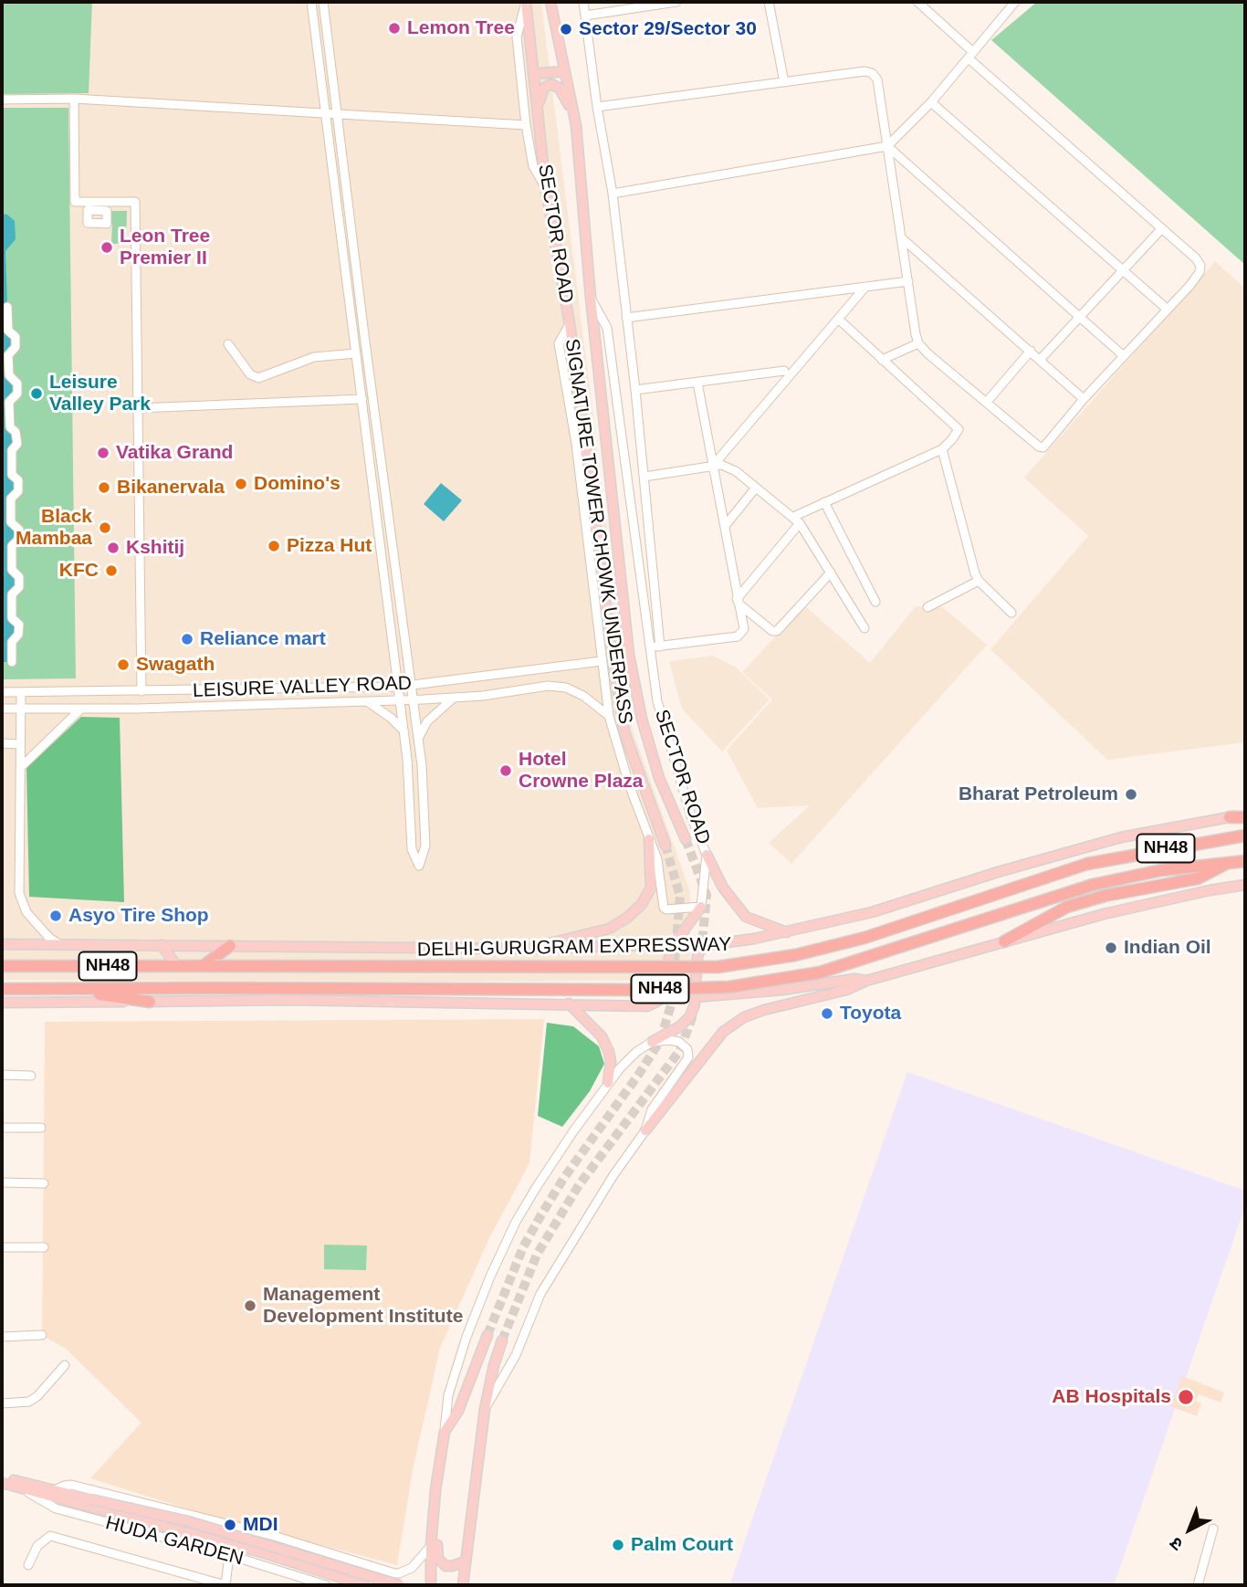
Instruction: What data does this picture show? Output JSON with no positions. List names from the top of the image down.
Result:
{
  "streets": {
    "highway": ["NH48", "DELHI-GURUGRAM EXPRESSWAY"],
    "main road": ["SECTOR ROAD", "SIGNATURE TOWER CHOWK UNDERPASS"],
    "street": ["LEISURE VALLEY ROAD", "HUDA GARDEN"]
  },
  "crossings": [
    ["SECTOR ROAD", "SIGNATURE TOWER CHOWK UNDERPASS"],
    ["SECTOR ROAD", "LEISURE VALLEY ROAD"]
  ],
  "places": [
    "Lemon Tree",
    "Sector 29/Sector 30",
    "Leon Tree Premier II",
    "Leisure Valley Park",
    "Vatika Grand",
    "Domino's",
    "Bikanervala",
    "Black Mambaa",
    "Pizza Hut",
    "Kshitij",
    "KFC",
    "Reliance mart",
    "Swagath",
    "Hotel Crowne Plaza",
    "Bharat Petroleum",
    "Asyo Tire Shop",
    "Indian Oil",
    "Toyota",
    "Management Development Institute",
    "AB Hospitals",
    "MDI",
    "Palm Court"
  ],
  "north": "bottom left"
}
